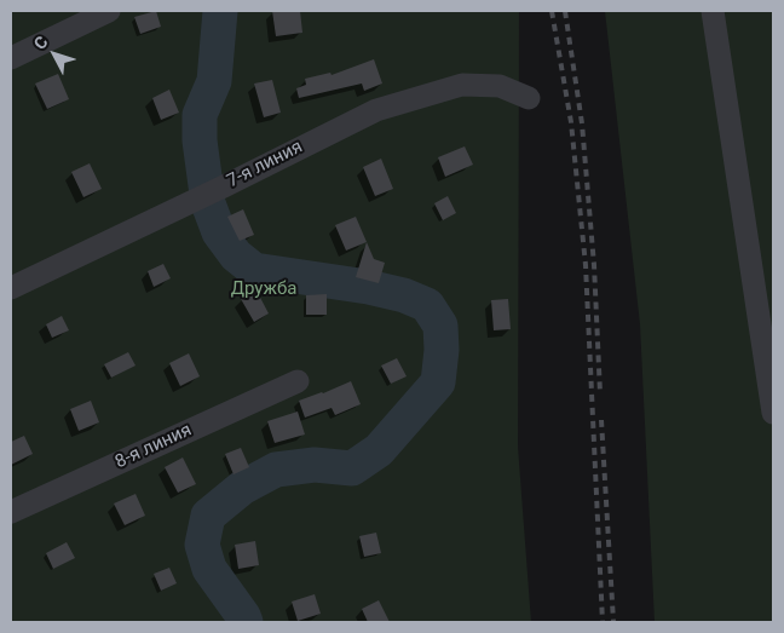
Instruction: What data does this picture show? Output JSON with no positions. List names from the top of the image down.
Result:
{
  "streets": {
    "street": ["7-я линия", "8-я линия"]
  },
  "parks": ["Дружба"],
  "north": "top left"
}
